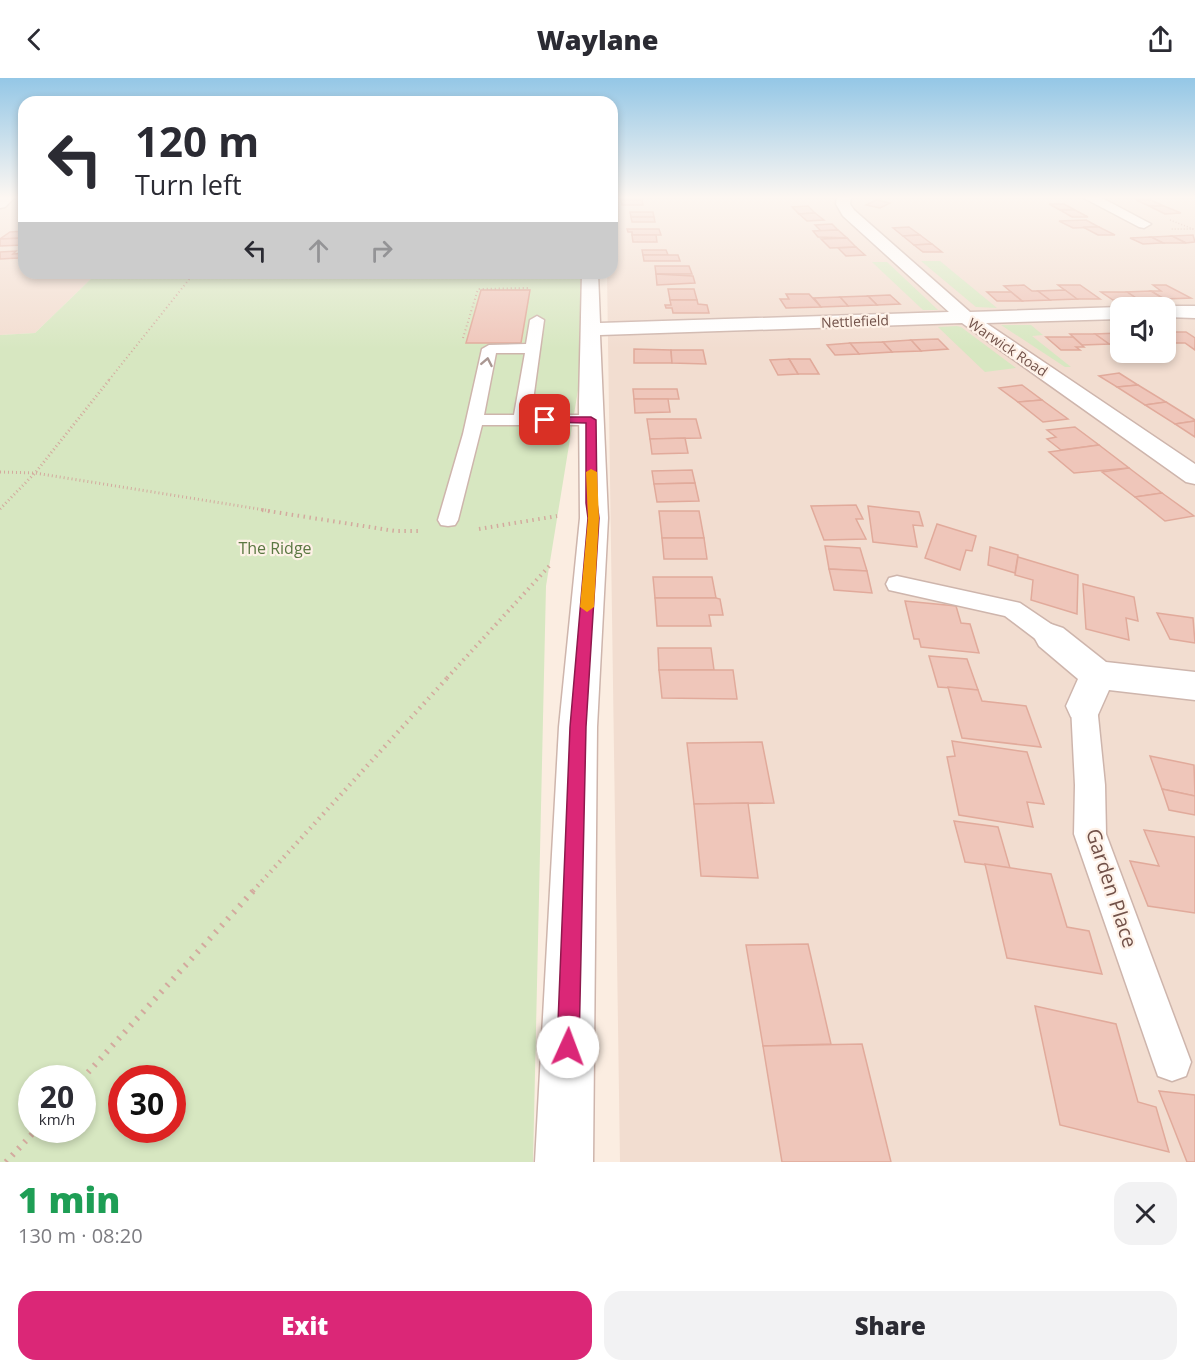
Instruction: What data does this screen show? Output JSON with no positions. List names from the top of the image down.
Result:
{
  "streets": {
    "street": ["Nettlefield", "Warwick Road", "Garden Place"]
  },
  "crossings": [
    ["Nettlefield", "Warwick Road"]
  ],
  "parks": ["The Ridge"],
  "page": {
    "header": "Waylane",
    "turn": ["120 m", "Turn left"],
    "speed": "20 km/h",
    "limit": "30",
    "heading": ["1 min", "130 m · 08:20"],
    "buttons": ["Exit", "Share"]
  }
}
